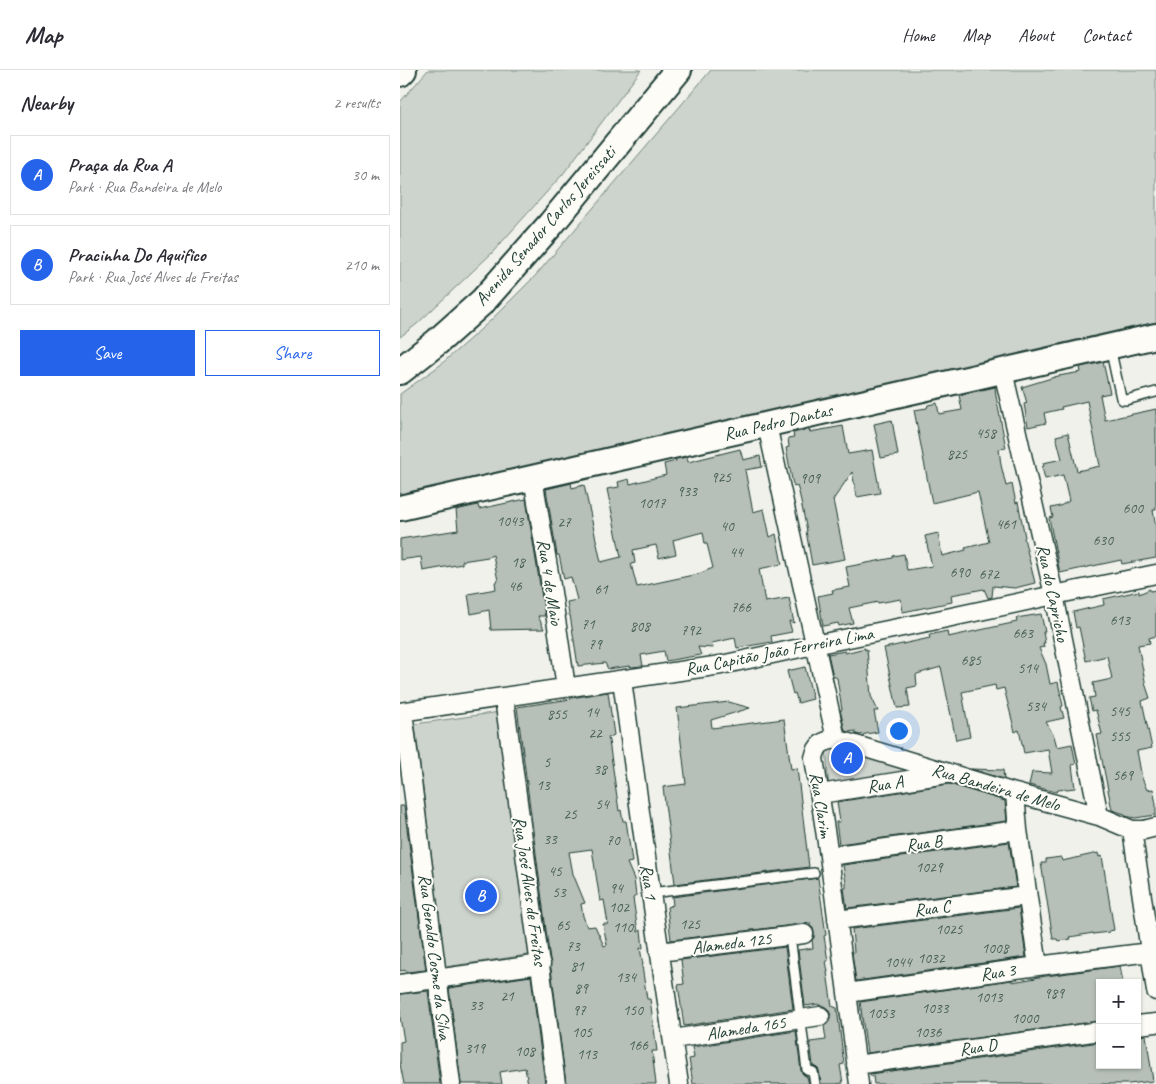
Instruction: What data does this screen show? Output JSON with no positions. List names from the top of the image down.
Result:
{
  "streets": {
    "main road": ["Avenida Senador Carlos Jereissati", "Rua Pedro Dantas"],
    "street": [
      "Rua 4 de Maio",
      "Rua do Capricho",
      "Rua Capitão João Ferreira Lima",
      "Rua A",
      "Rua Bandeira de Melo",
      "Rua Clarim",
      "Rua B",
      "Rua 1",
      "Rua José Alves de Freitas",
      "Rua C",
      "Alameda 125",
      "Rua Geraldo Cosme da Silva",
      "Rua 3",
      "Alameda 165",
      "Rua D"
    ]
  },
  "crossings": [
    ["Rua Pedro Dantas", "Rua 4 de Maio"],
    ["Rua Pedro Dantas", "Rua do Capricho"],
    ["Rua 4 de Maio", "Rua Capitão João Ferreira Lima"],
    ["Rua do Capricho", "Rua Capitão João Ferreira Lima"],
    ["Rua do Capricho", "Rua Bandeira de Melo"],
    ["Rua Capitão João Ferreira Lima", "Rua 1"],
    ["Rua Capitão João Ferreira Lima", "Rua José Alves de Freitas"],
    ["Rua Capitão João Ferreira Lima", "Rua Geraldo Cosme da Silva"],
    ["Rua A", "Rua Bandeira de Melo"],
    ["Rua A", "Rua Clarim"],
    ["Rua Bandeira de Melo", "Rua Clarim"],
    ["Rua Clarim", "Rua B"],
    ["Rua Clarim", "Rua C"],
    ["Rua Clarim", "Rua 3"],
    ["Rua Clarim", "Rua D"],
    ["Rua 1", "Alameda 125"],
    ["Rua 1", "Alameda 165"]
  ],
  "house_numbers": [
    "458",
    "825",
    "925",
    "909",
    "933",
    "1017",
    "600",
    "1043",
    "27",
    "461",
    "40",
    "630",
    "44",
    "18",
    "690",
    "672",
    "46",
    "61",
    "766",
    "613",
    "71",
    "808",
    "792",
    "663",
    "79",
    "685",
    "514",
    "534",
    "545",
    "14",
    "855",
    "22",
    "555",
    "5",
    "38",
    "569",
    "13",
    "54",
    "25",
    "33",
    "70",
    "1029",
    "45",
    "94",
    "53",
    "102",
    "125",
    "65",
    "110",
    "1025",
    "73",
    "1008",
    "1032",
    "1044",
    "81",
    "134",
    "89",
    "989",
    "21",
    "1013",
    "33",
    "1033",
    "97",
    "150",
    "1053",
    "1000",
    "105",
    "1036",
    "166",
    "319",
    "108",
    "113"
  ],
  "page": {
    "header": "Map",
    "nav": [
      "Home",
      "Map",
      "About",
      "Contact"
    ],
    "heading": ["Nearby", "2 results"],
    "list": [
      {
        "mark": "A",
        "name": "Praça da Rua A",
        "note": "Park · Rua Bandeira de Melo",
        "value": "30 m"
      },
      {
        "mark": "B",
        "name": "Pracinha Do Aquifico",
        "note": "Park · Rua José Alves de Freitas",
        "value": "210 m"
      }
    ],
    "buttons": ["Save", "Share"],
    "pins": ["A", "B"],
    "map_buttons": ["+", "−"]
  }
}
